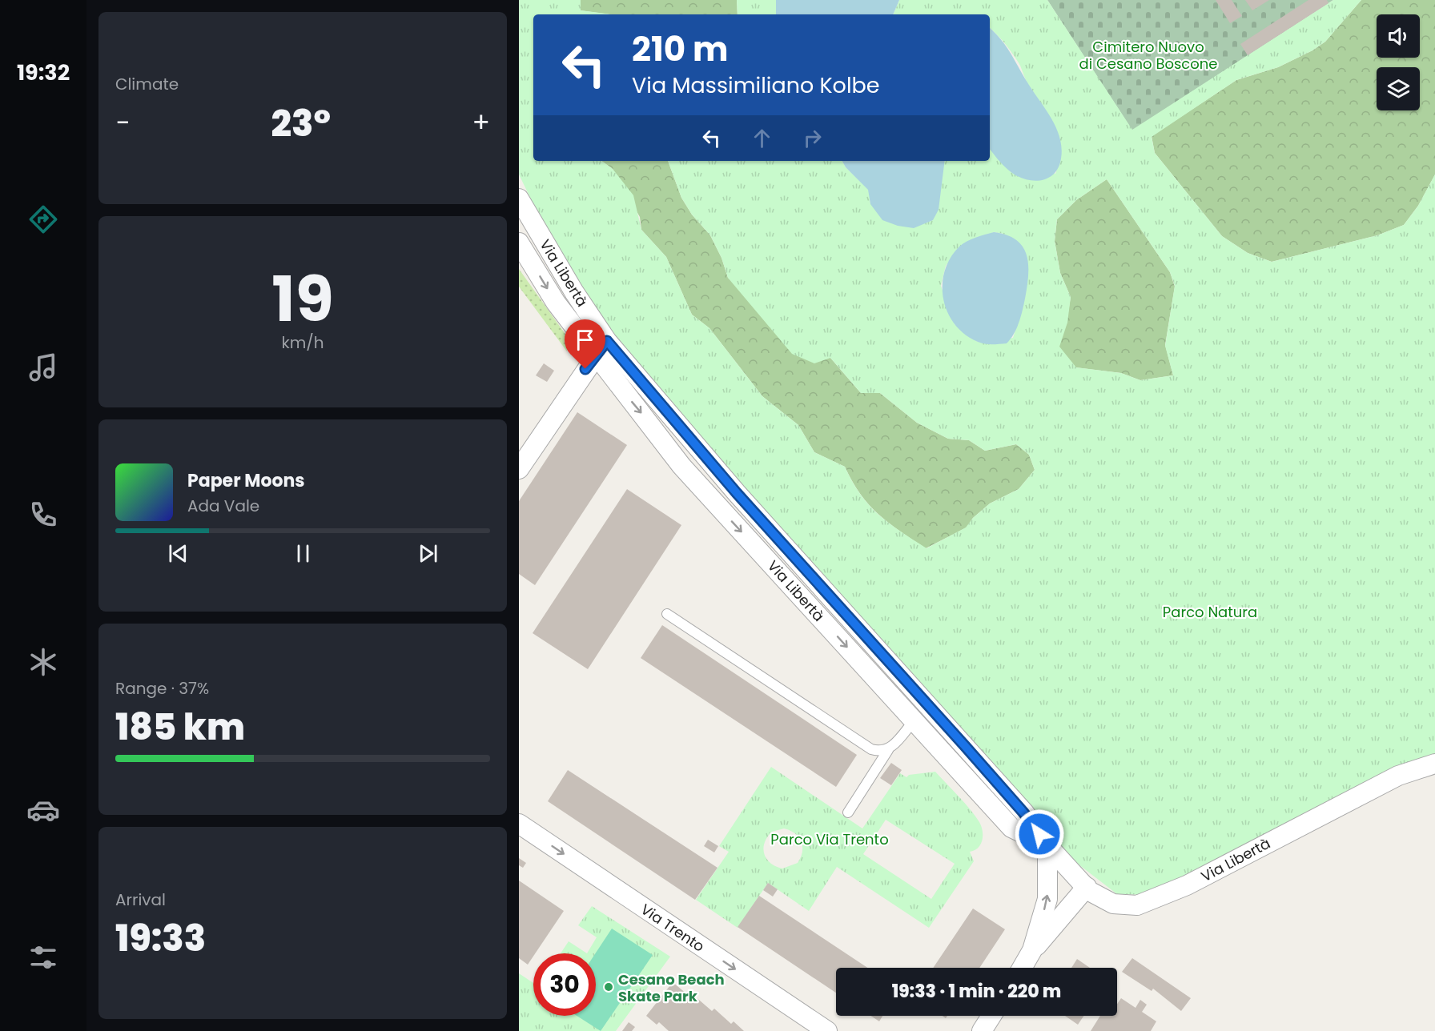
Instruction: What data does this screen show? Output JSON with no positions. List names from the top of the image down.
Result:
{
  "streets": {
    "street": ["Via Libertà", "Via Trento"]
  },
  "one_way": ["Via Trento"],
  "parks": ["Cimitero Nuovo di Cesano Boscone", "Parco Natura", "Parco Via Trento"],
  "places": ["Cesano Beach Skate Park"],
  "page": {
    "tabs": "19:32",
    "tile": [
      "Climate",
      ["19", "km/h"],
      ["Range · 37%", "185 km"],
      ["Arrival", "19:33"]
    ],
    "turn": ["210 m", "Via Massimiliano Kolbe"],
    "heat": ["−", "23°", "+"],
    "song": ["Paper Moons", "Ada Vale"],
    "limit": "30",
    "trip": "19:33 · 1 min · 220 m"
  }
}
